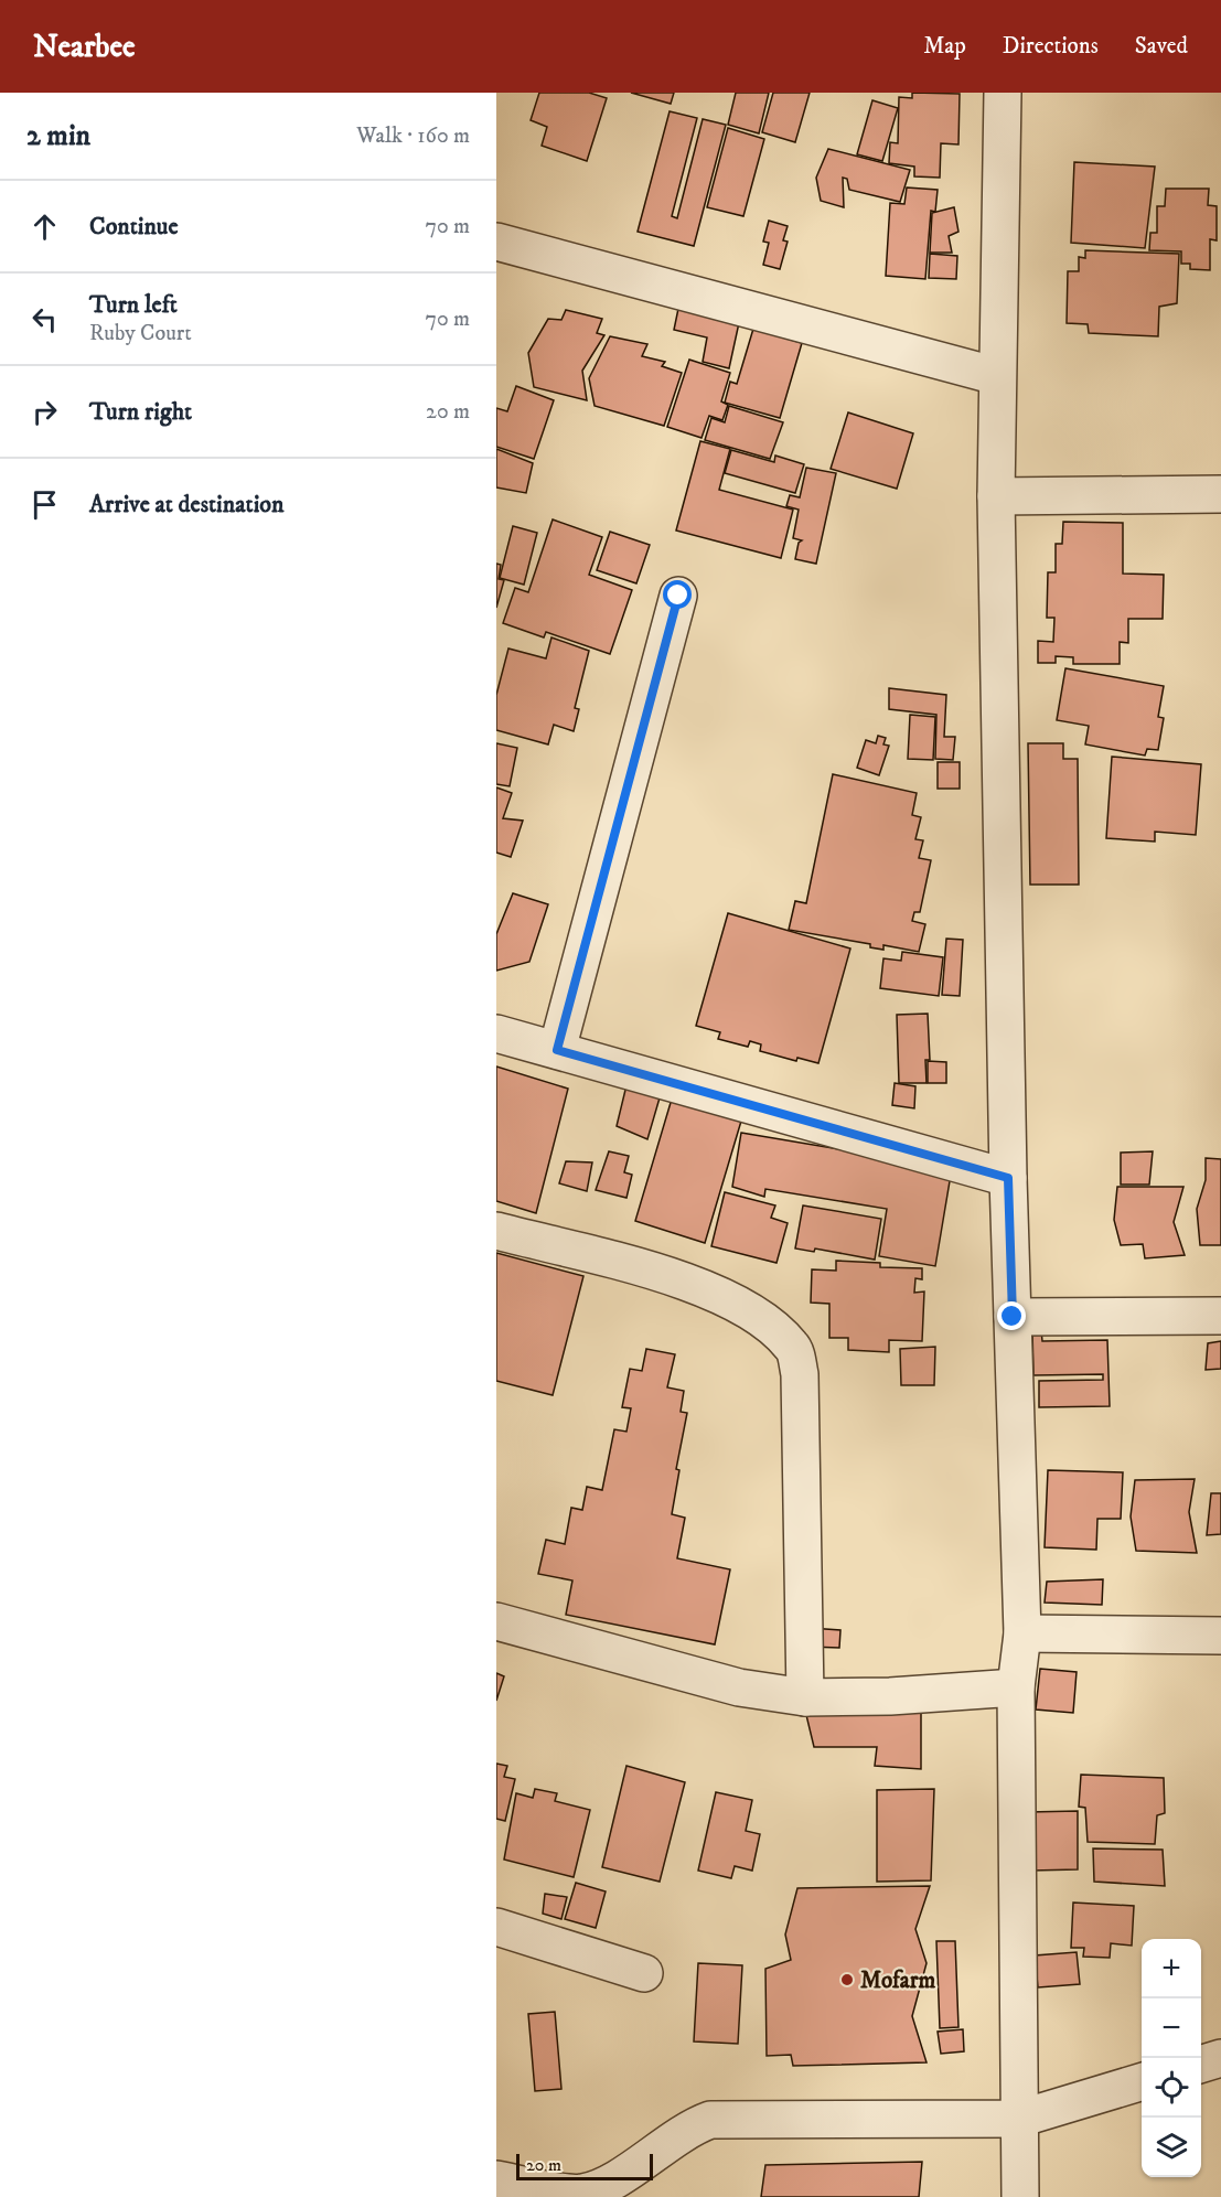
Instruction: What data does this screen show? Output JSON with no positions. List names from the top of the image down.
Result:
{
  "places": ["Mofarm"],
  "scale_bar": "20 m",
  "page": {
    "header": "Nearbee",
    "nav": ["Map", "Directions", "Saved"],
    "heading": ["2 min", "Walk · 160 m"],
    "list": [
      ["Continue", "70 m"],
      ["Turn left", "Ruby Court", "70 m"],
      ["Turn right", "20 m"],
      "Arrive at destination"
    ],
    "map_buttons": ["+", "−"],
    "scale": "20 m"
  }
}
